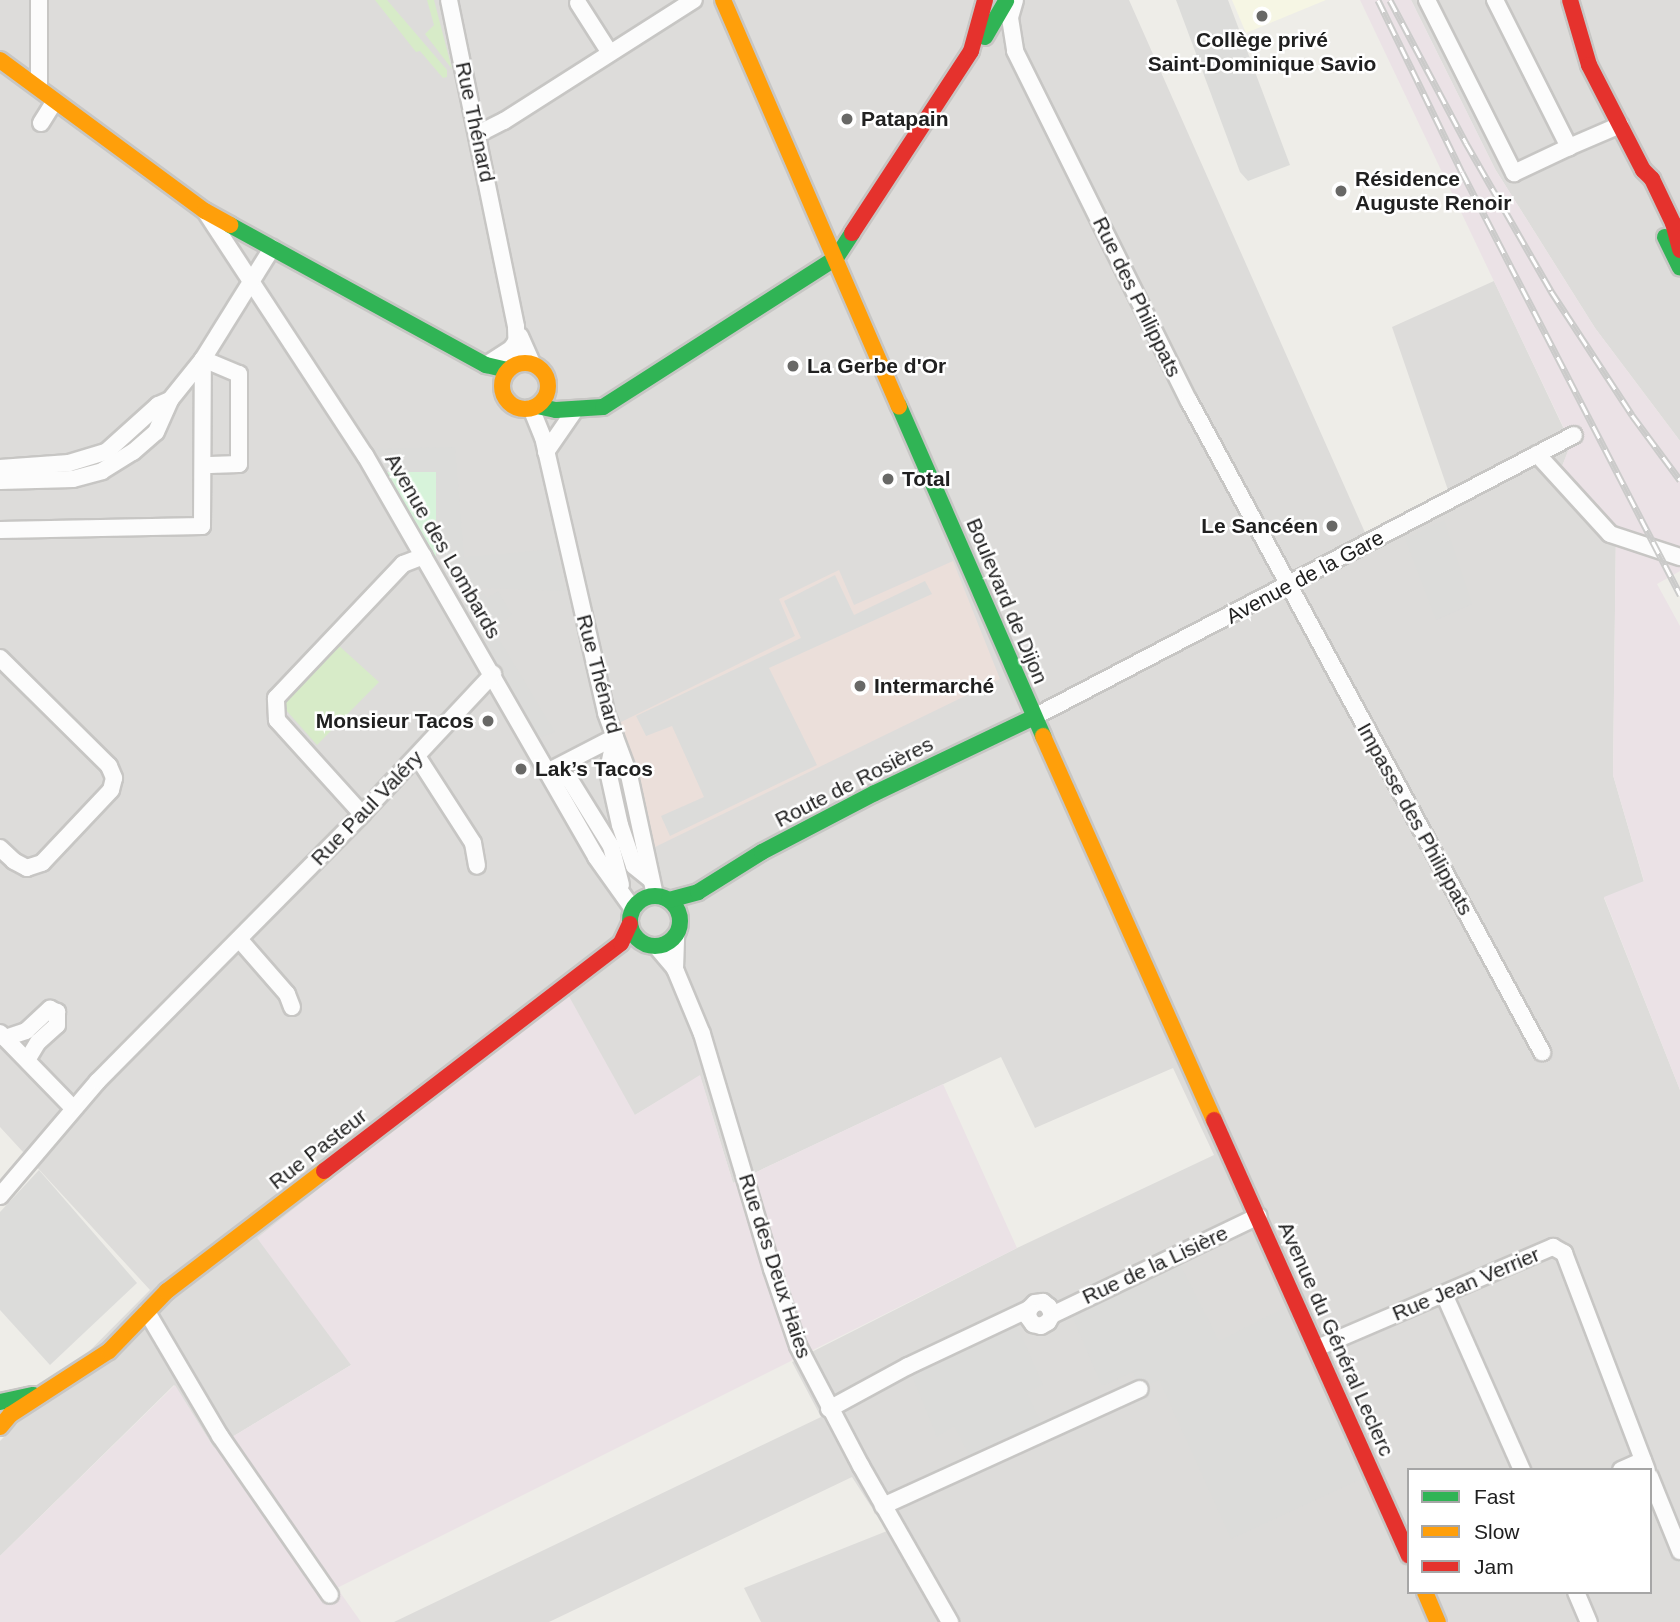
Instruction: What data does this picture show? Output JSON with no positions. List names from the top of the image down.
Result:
{
  "streets": {
    "street": [
      "Rue Thénard",
      "Rue des Philippats",
      "Avenue des Lombards",
      "Avenue de la Gare",
      "Boulevard de Dijon",
      "Route de Rosières",
      "Rue Paul Valéry",
      "Impasse des Philippats",
      "Rue Pasteur",
      "Rue de la Lisière",
      "Rue des Deux Haies",
      "Rue Jean Verrier",
      "Avenue du Général Leclerc"
    ]
  },
  "crossings": [
    ["Rue Thénard", "Avenue des Lombards"],
    ["Rue Thénard", "Route de Rosières"],
    ["Rue Thénard", "Rue Pasteur"],
    ["Rue Thénard", "Rue des Deux Haies"],
    ["Rue des Philippats", "Avenue de la Gare"],
    ["Rue des Philippats", "Impasse des Philippats"],
    ["Avenue des Lombards", "Rue Paul Valéry"],
    ["Avenue de la Gare", "Boulevard de Dijon"],
    ["Avenue de la Gare", "Route de Rosières"],
    ["Avenue de la Gare", "Impasse des Philippats"],
    ["Boulevard de Dijon", "Route de Rosières"],
    ["Boulevard de Dijon", "Rue de la Lisière"],
    ["Boulevard de Dijon", "Avenue du Général Leclerc"],
    ["Route de Rosières", "Rue Pasteur"],
    ["Route de Rosières", "Rue des Deux Haies"],
    ["Rue Pasteur", "Rue des Deux Haies"],
    ["Rue de la Lisière", "Rue des Deux Haies"],
    ["Rue de la Lisière", "Avenue du Général Leclerc"],
    ["Rue Jean Verrier", "Avenue du Général Leclerc"]
  ],
  "places": [
    "Collège privé Saint-Dominique Savio",
    "Patapain",
    "Résidence Auguste Renoir",
    "La Gerbe d'Or",
    "Total",
    "Le Sancéen",
    "Intermarché",
    "Monsieur Tacos",
    "Lak’s Tacos"
  ],
  "legend": ["Fast", "Slow", "Jam"]
}
